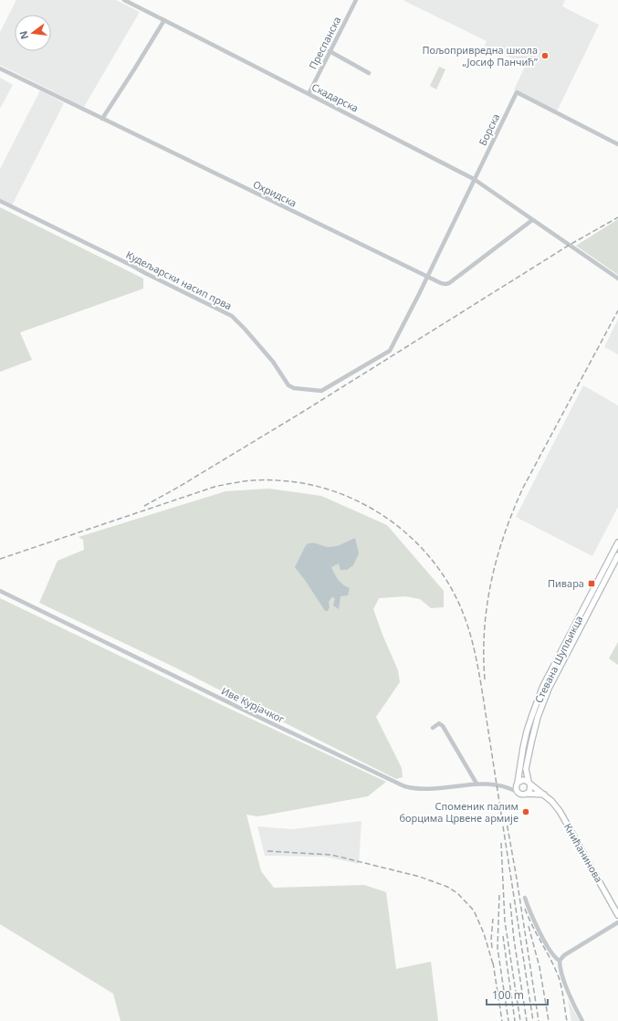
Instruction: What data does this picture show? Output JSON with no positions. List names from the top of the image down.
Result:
{
  "streets": {
    "main road": ["Стевана Шупљикца", "Книћанинова"],
    "street": [
      "Преспанска",
      "Скадарска",
      "Борска",
      "Охридска",
      "Кудељарски насип прва",
      "Иве Курјачког"
    ]
  },
  "crossings": [
    ["Преспанска", "Скадарска"],
    ["Скадарска", "Борска"],
    ["Скадарска", "Охридска"],
    ["Борска", "Охридска"],
    ["Борска", "Кудељарски насип прва"],
    ["Охридска", "Кудељарски насип прва"],
    ["Стевана Шупљикца", "Книћанинова"]
  ],
  "places": {
    "other": ["Пољопривредна школа „Јосиф Панчић”", "Споменик палим борцима Црвене армије"],
    "transit": ["Пивара"]
  },
  "scale_bar": "100 m",
  "north": "left"
}
